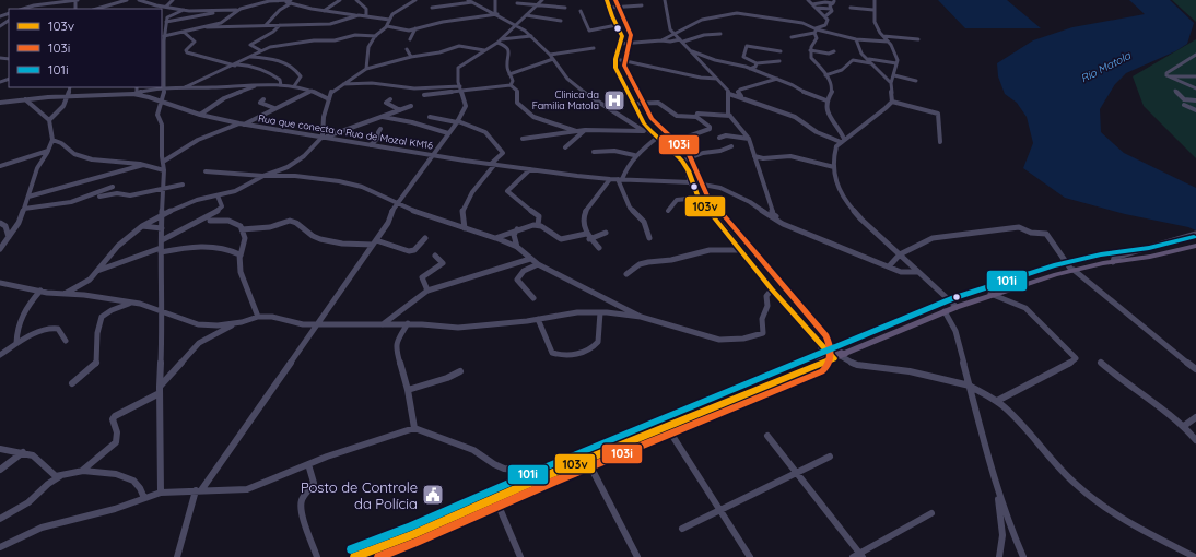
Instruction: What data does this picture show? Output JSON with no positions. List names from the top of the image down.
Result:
{
  "streets": {
    "street": ["Rua que conecta a Rua de Mozal KM16"]
  },
  "water": ["Rio Matola"],
  "places": {
    "hospital": ["Clinica da Familia Matola"],
    "public building": ["Posto de Controle da Polícia"]
  },
  "lines": ["transit line 103v", "transit line 103i", "transit line 101i"],
  "legend": ["103v", "103i", "101i"]
}
